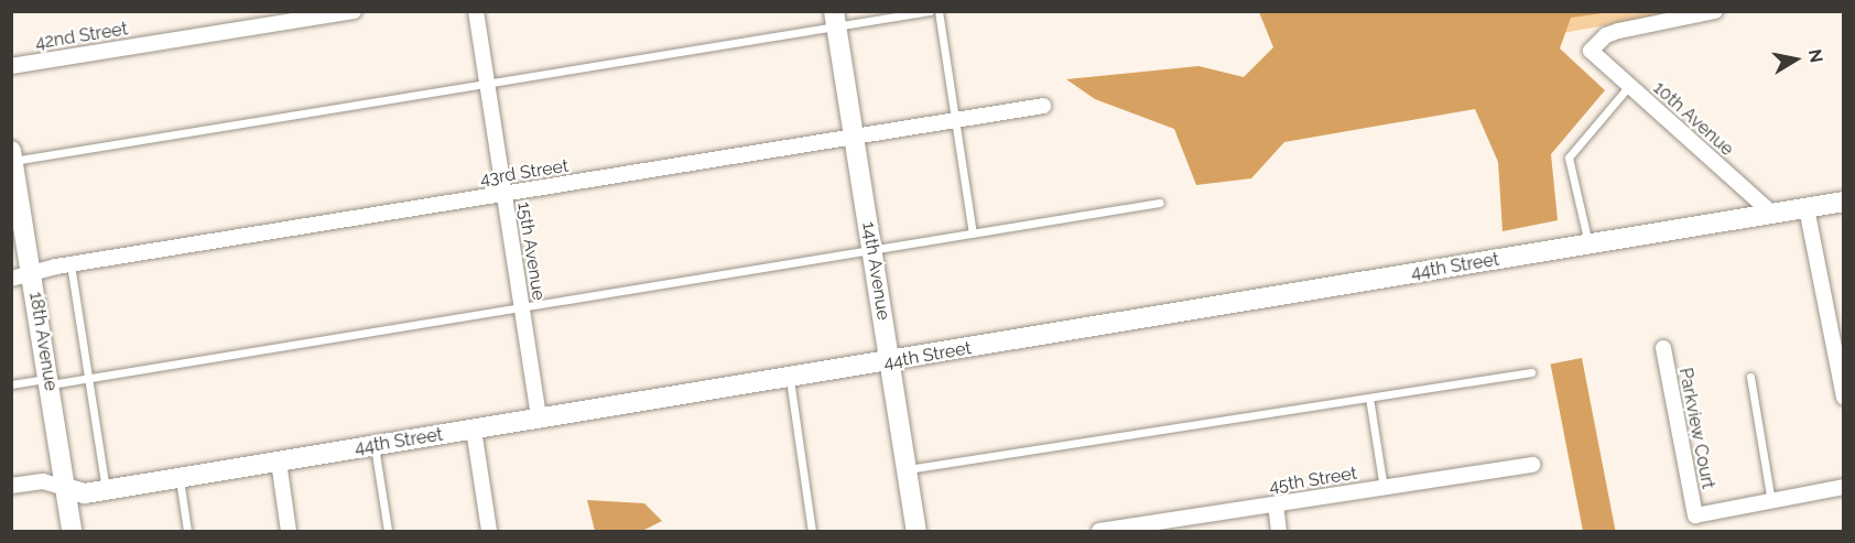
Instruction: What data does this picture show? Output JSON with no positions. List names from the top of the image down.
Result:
{
  "streets": {
    "street": [
      "42nd Street",
      "10th Avenue",
      "43rd Street",
      "15th Avenue",
      "44th Street",
      "14th Avenue",
      "18th Avenue",
      "Parkview Court",
      "45th Street"
    ]
  },
  "crossings": [
    ["10th Avenue", "44th Street"],
    ["43rd Street", "15th Avenue"],
    ["43rd Street", "14th Avenue"],
    ["43rd Street", "18th Avenue"],
    ["15th Avenue", "44th Street"],
    ["44th Street", "14th Avenue"],
    ["44th Street", "18th Avenue"]
  ],
  "north": "right"
}
